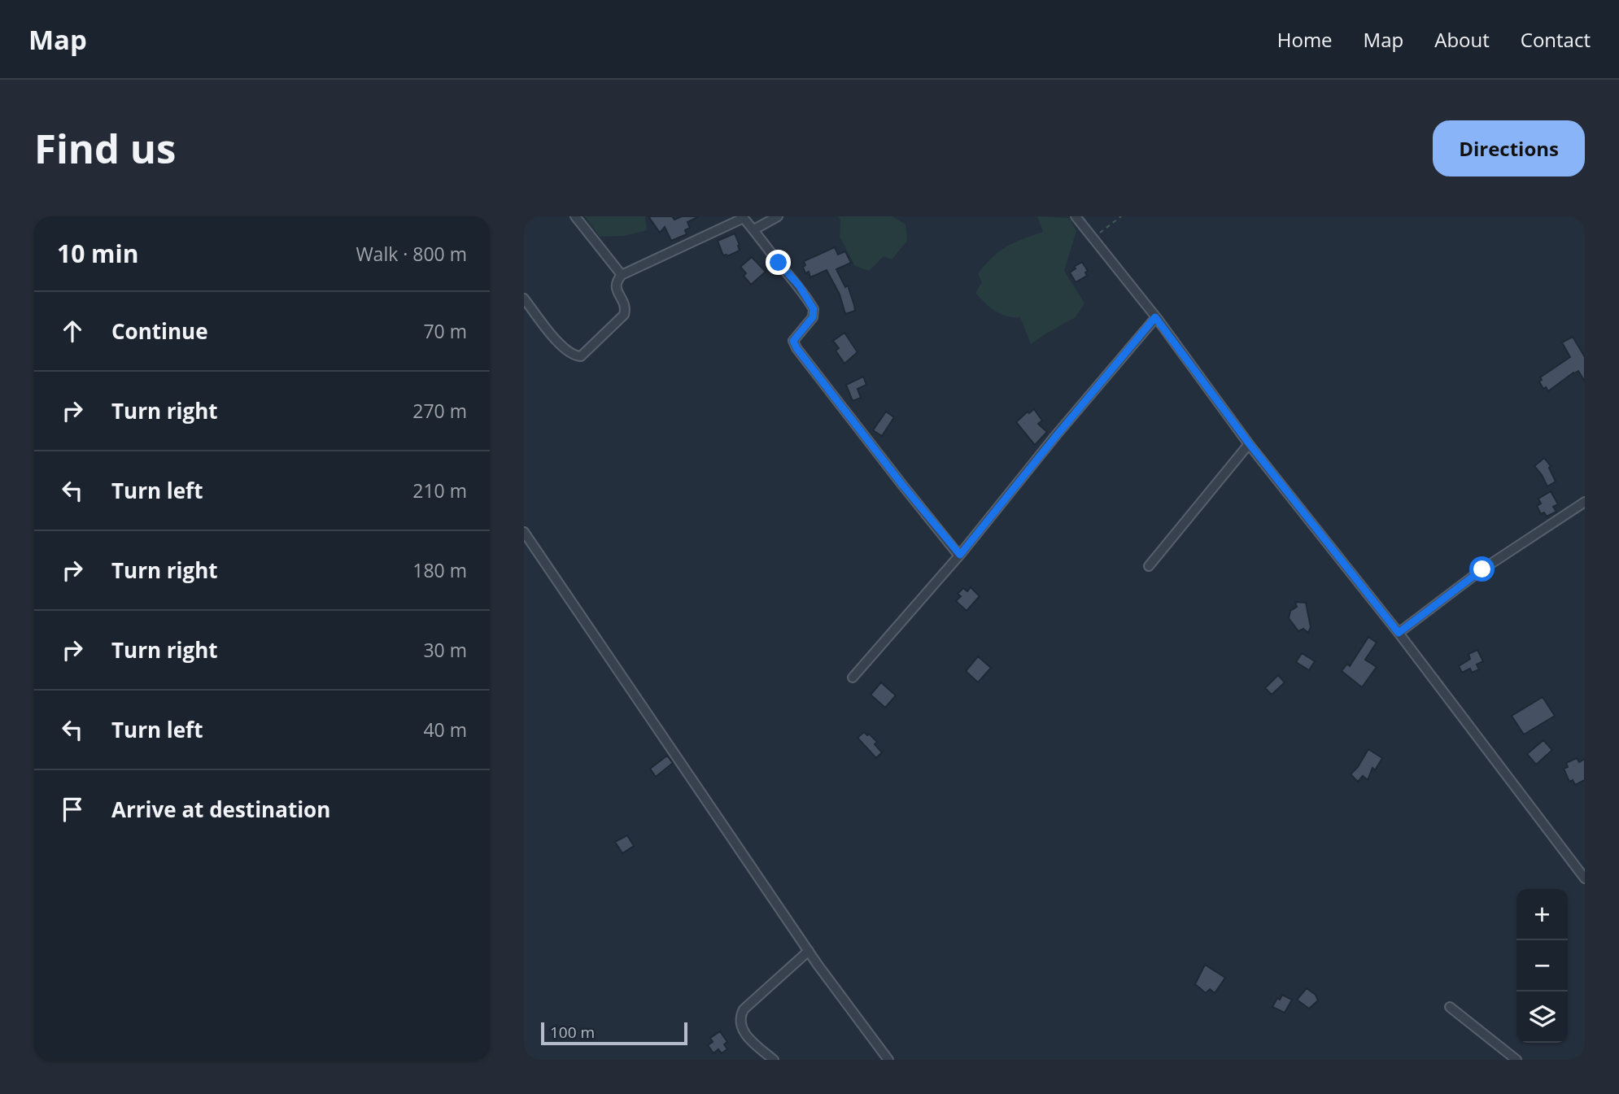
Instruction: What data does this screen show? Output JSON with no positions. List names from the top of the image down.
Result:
{
  "scale_bar": "100 m",
  "page": {
    "header": "Map",
    "nav": [
      "Home",
      "Map",
      "About",
      "Contact"
    ],
    "buttons": "Directions",
    "title": "Find us",
    "heading": ["10 min", "Walk · 800 m"],
    "list": [
      ["Continue", "70 m"],
      ["Turn right", "270 m"],
      ["Turn left", "210 m"],
      ["Turn right", "180 m"],
      ["Turn right", "30 m"],
      ["Turn left", "40 m"],
      "Arrive at destination"
    ],
    "map_buttons": ["+", "−"],
    "scale": "100 m"
  }
}
